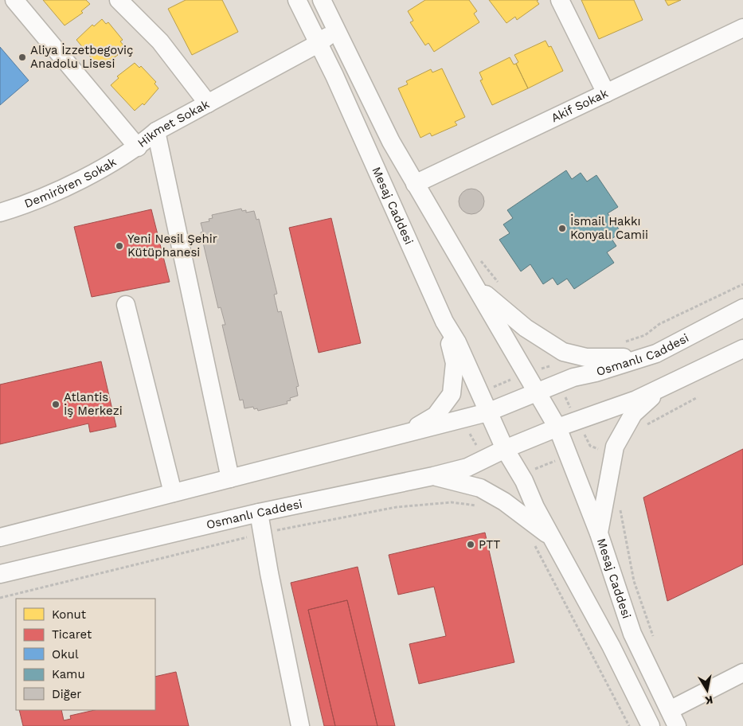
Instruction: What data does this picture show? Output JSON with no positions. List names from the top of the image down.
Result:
{
  "streets": {
    "street": [
      "Akif Sokak",
      "Hikmet Sokak",
      "Demirören Sokak",
      "Mesaj Caddesi",
      "Osmanlı Caddesi"
    ]
  },
  "crossings": [
    ["Hikmet Sokak", "Demirören Sokak"],
    ["Hikmet Sokak", "Mesaj Caddesi"],
    ["Mesaj Caddesi", "Osmanlı Caddesi"]
  ],
  "places": [
    "Aliya İzzetbegoviç Anadolu Lisesi",
    "İsmail Hakkı Konyalı Camii",
    "Yeni Nesil Şehir Kütüphanesi",
    "Atlantis İş Merkezi",
    "PTT"
  ],
  "legend": [
    "Konut",
    "Ticaret",
    "Okul",
    "Kamu",
    "Diğer"
  ],
  "north": "bottom"
}
